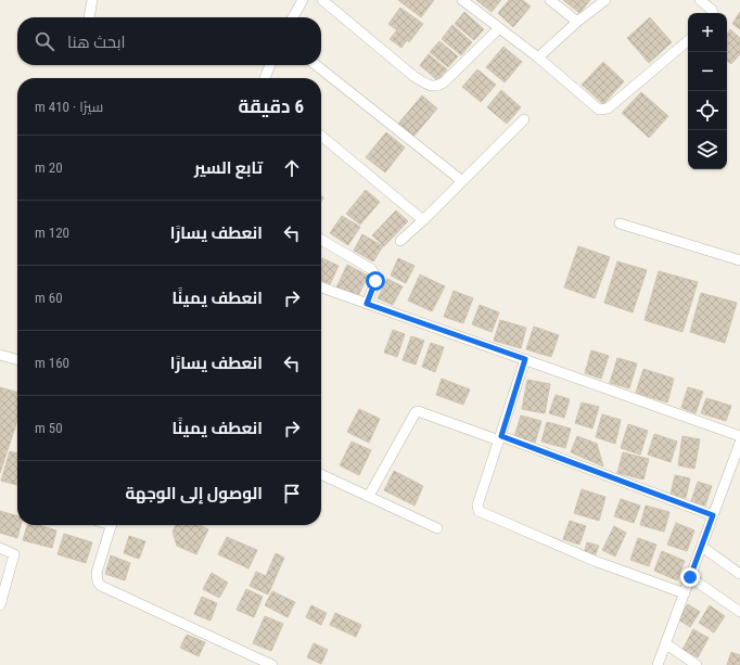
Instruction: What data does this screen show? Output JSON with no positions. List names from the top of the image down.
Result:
{
  "page": {
    "map_buttons": ["+", "−"],
    "search": "ابحث هنا",
    "heading": ["6 دقيقة", "سيرًا · 410 m"],
    "list": [
      ["تابع السير", "20 m"],
      ["انعطف يسارًا", "120 m"],
      ["انعطف يمينًا", "60 m"],
      ["انعطف يسارًا", "160 m"],
      ["انعطف يمينًا", "50 m"],
      "الوصول إلى الوجهة"
    ]
  }
}
